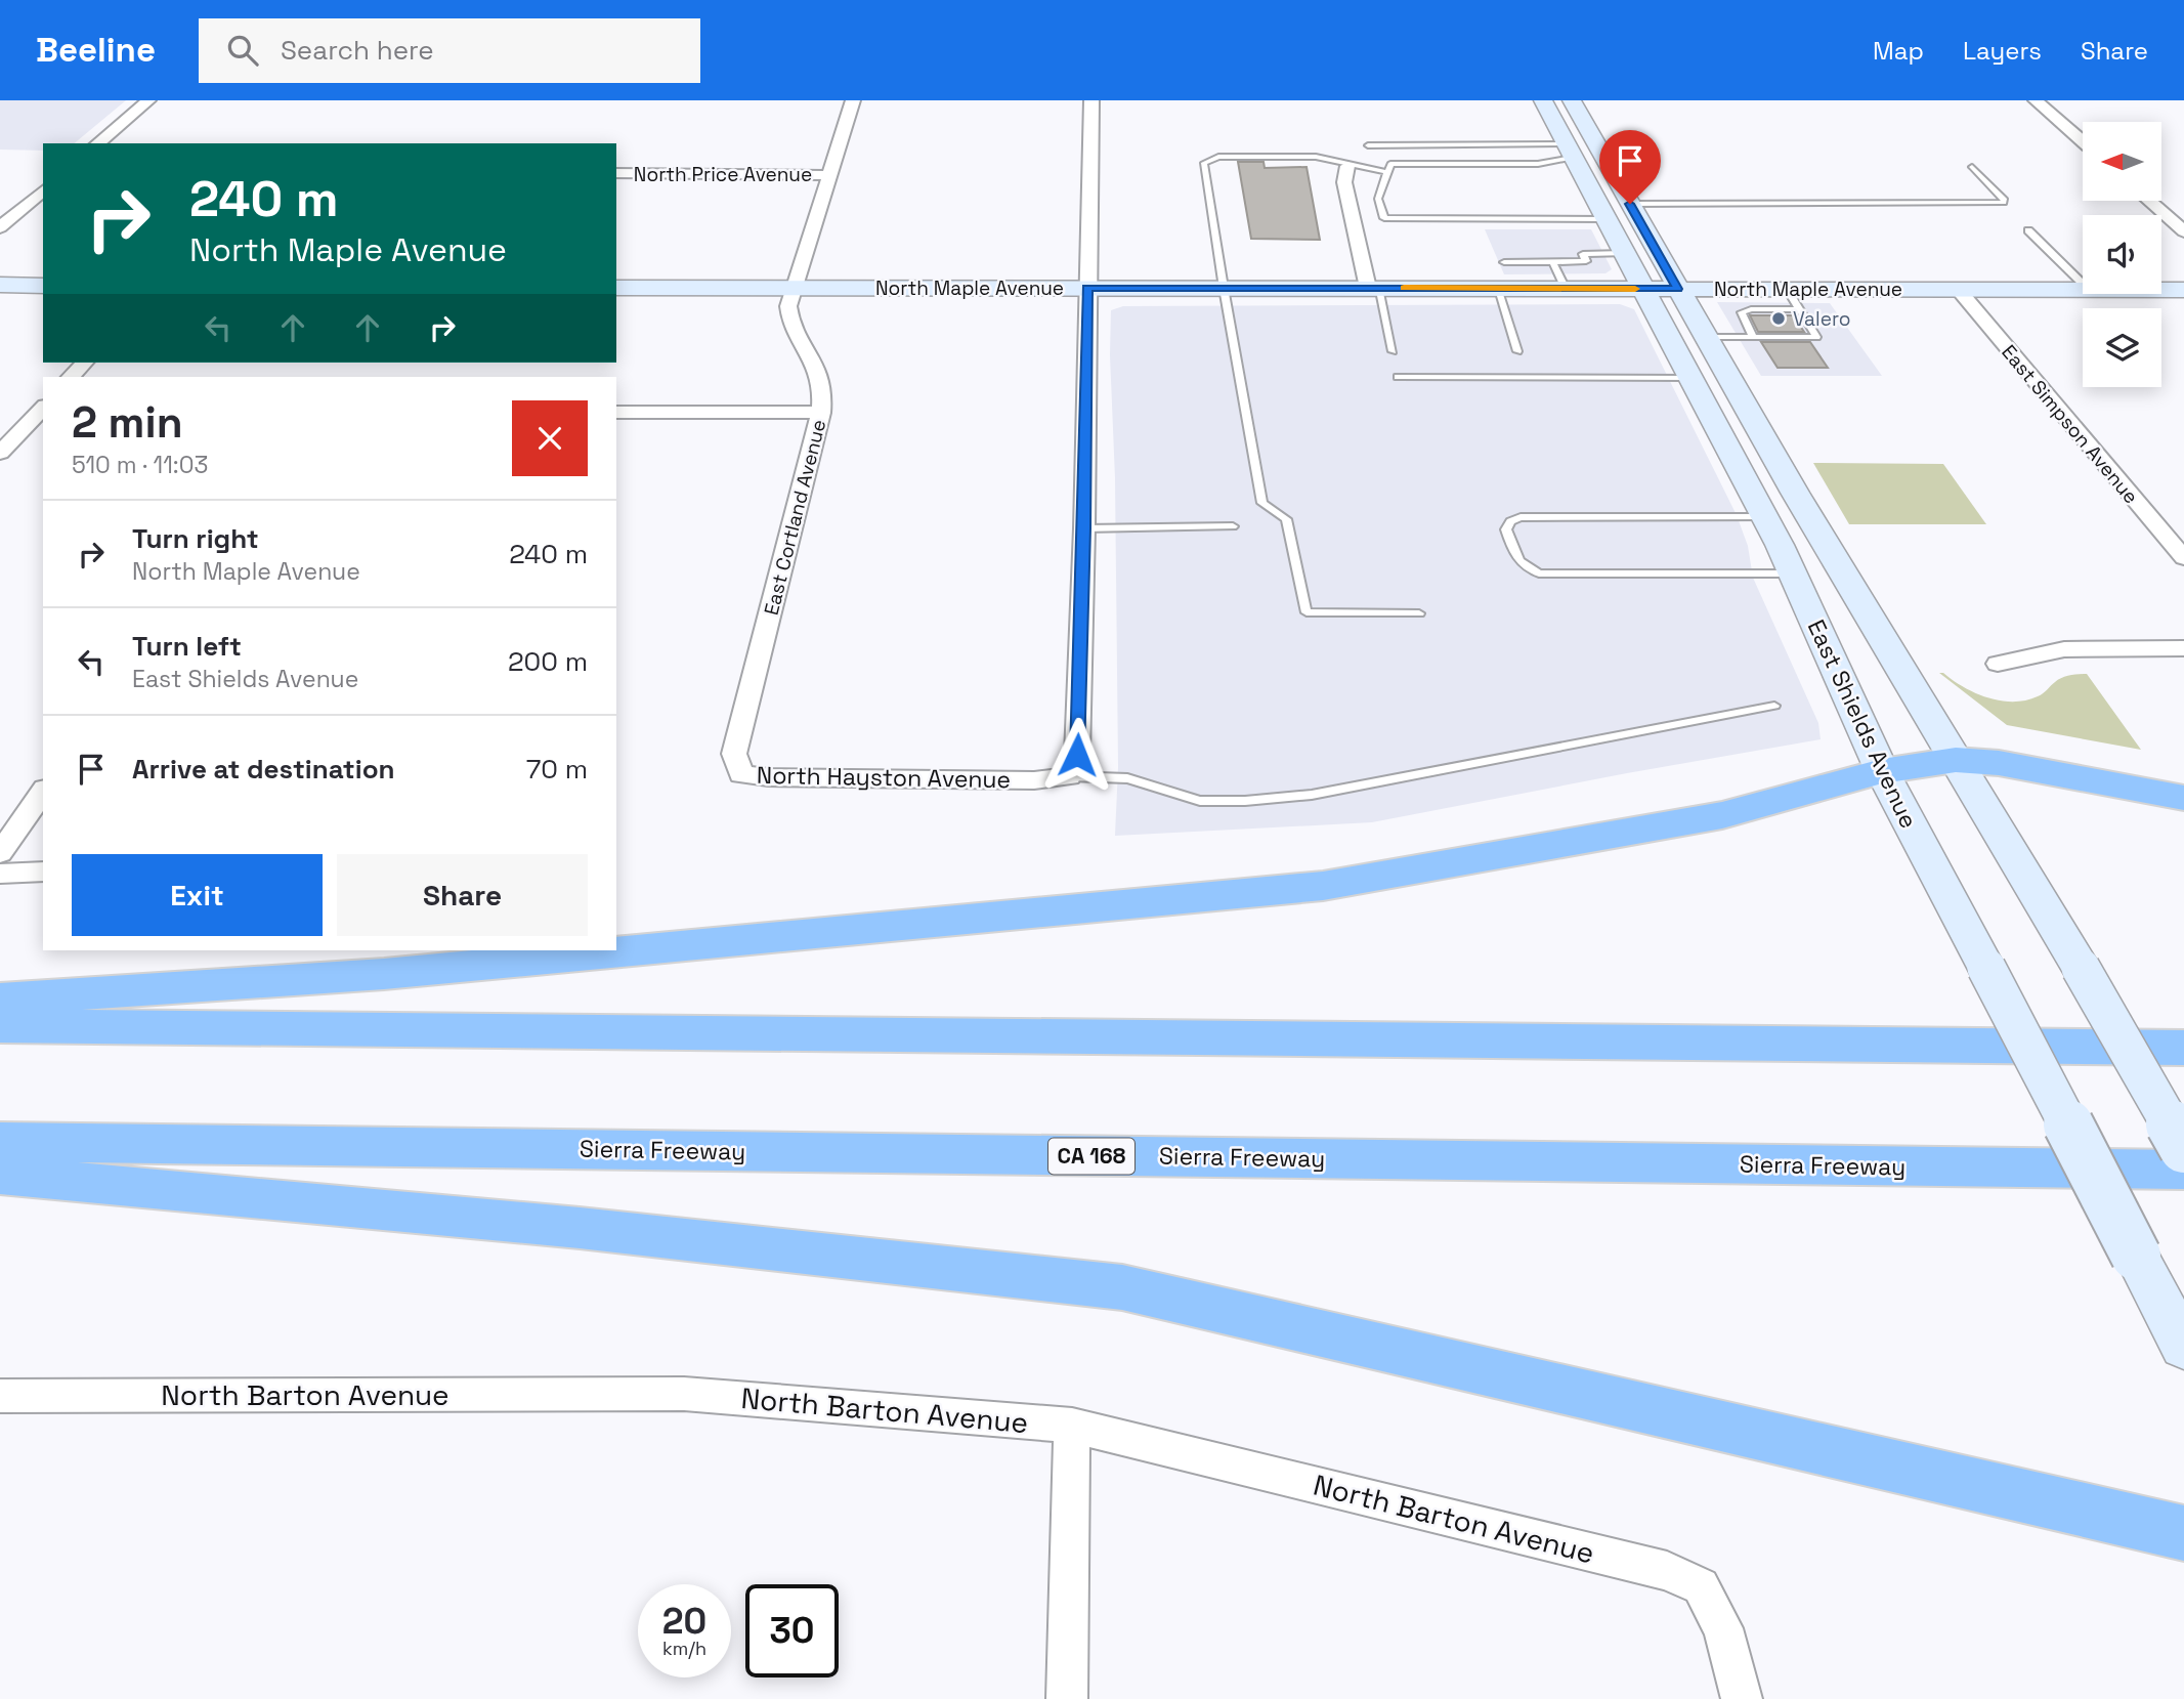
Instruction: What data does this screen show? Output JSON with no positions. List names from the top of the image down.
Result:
{
  "streets": {
    "highway": ["Sierra Freeway", "CA 168"],
    "main road": ["North Maple Avenue", "East Shields Avenue"],
    "street": [
      "North Price Avenue",
      "East Simpson Avenue",
      "East Cortland Avenue",
      "North Hayston Avenue",
      "North Barton Avenue"
    ]
  },
  "crossings": [
    ["North Price Avenue", "East Cortland Avenue"],
    ["North Maple Avenue", "East Simpson Avenue"],
    ["North Maple Avenue", "East Cortland Avenue"],
    ["North Maple Avenue", "East Shields Avenue"],
    ["East Cortland Avenue", "North Hayston Avenue"]
  ],
  "places": ["Valero"],
  "north": "left",
  "page": {
    "header": "Beeline",
    "search": "Search here",
    "nav": ["Map", "Layers", "Share"],
    "turn": ["240 m", "North Maple Avenue"],
    "heading": ["2 min", "510 m · 11:03"],
    "list": [
      {
        "name": "Turn right",
        "note": "North Maple Avenue",
        "value": "240 m"
      },
      {
        "name": "Turn left",
        "note": "East Shields Avenue",
        "value": "200 m"
      },
      {
        "name": "Arrive at destination",
        "value": "70 m"
      }
    ],
    "buttons": ["Exit", "Share"],
    "speed": "20 km/h",
    "limit": "30"
  }
}
